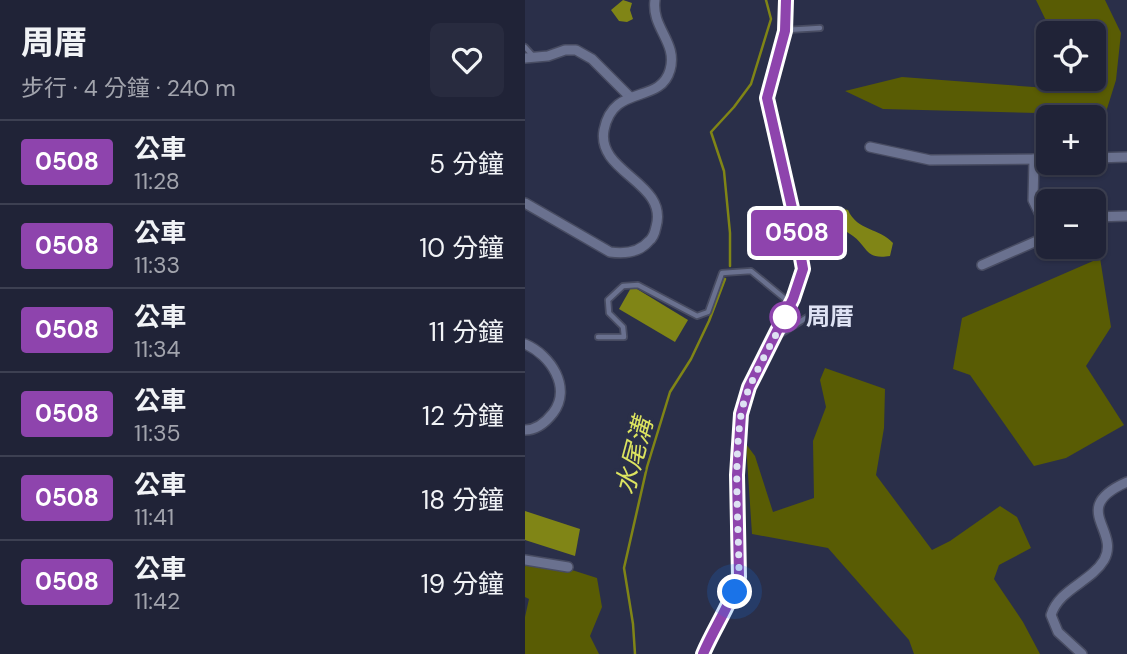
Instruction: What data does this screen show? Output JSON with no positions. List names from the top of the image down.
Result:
{
  "water": ["水尾溝"],
  "places": ["周厝"],
  "lines": ["bus line 0508"],
  "page": {
    "heading": ["周厝", "步行 · 4 分鐘 · 240 m"],
    "on_map": "0508",
    "map_buttons": ["+", "−"],
    "list": [
      {
        "mark": "0508",
        "name": "公車",
        "note": "11:28",
        "value": "5 分鐘"
      },
      {
        "mark": "0508",
        "name": "公車",
        "note": "11:33",
        "value": "10 分鐘"
      },
      {
        "mark": "0508",
        "name": "公車",
        "note": "11:34",
        "value": "11 分鐘"
      },
      {
        "mark": "0508",
        "name": "公車",
        "note": "11:35",
        "value": "12 分鐘"
      },
      {
        "mark": "0508",
        "name": "公車",
        "note": "11:41",
        "value": "18 分鐘"
      },
      {
        "mark": "0508",
        "name": "公車",
        "note": "11:42",
        "value": "19 分鐘"
      }
    ]
  }
}
